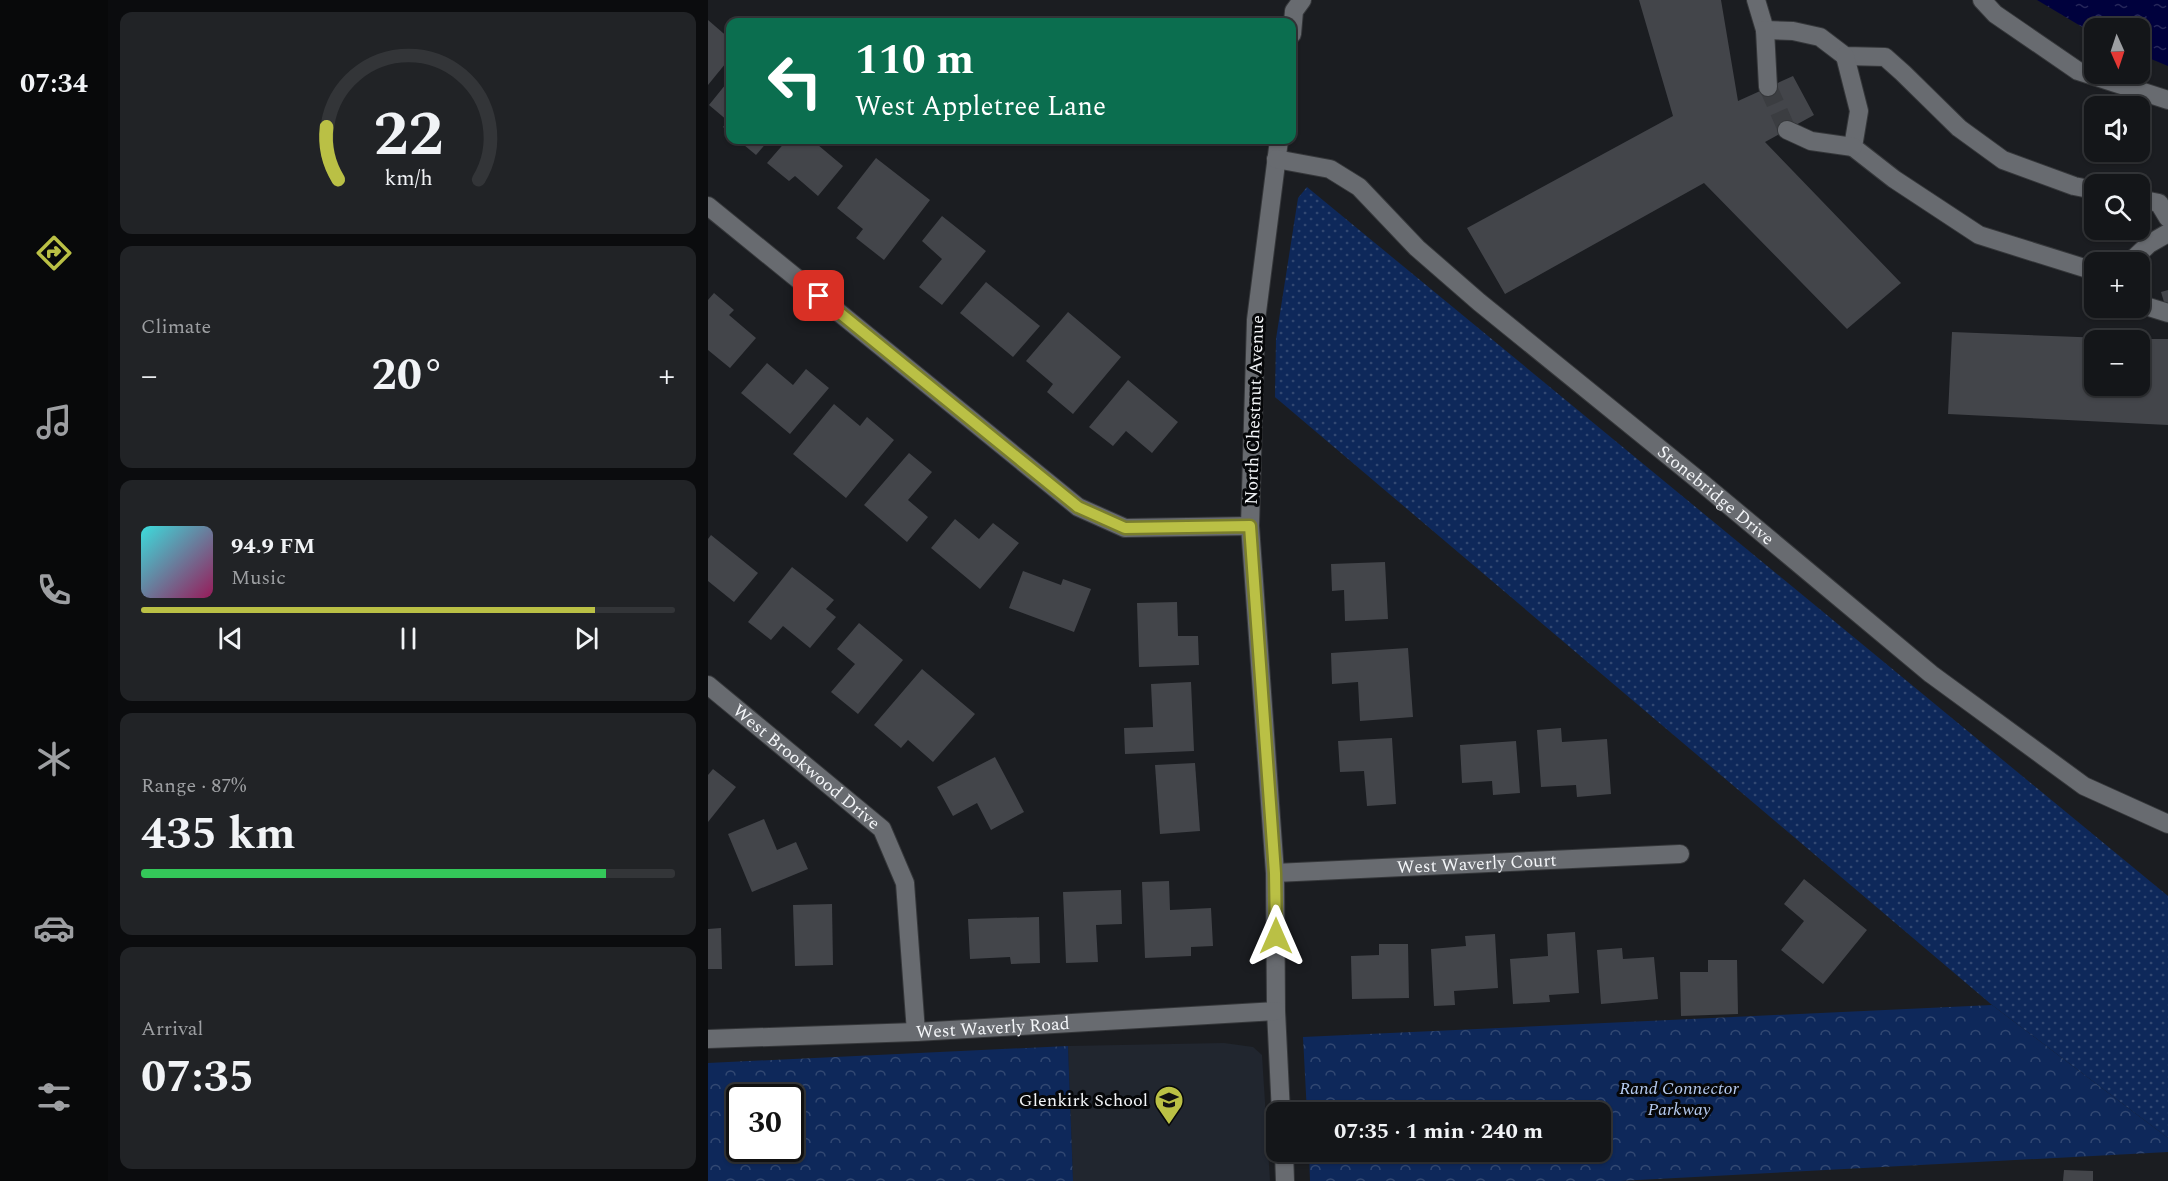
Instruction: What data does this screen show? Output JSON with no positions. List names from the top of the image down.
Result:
{
  "streets": {
    "street": [
      "North Chestnut Avenue",
      "Stonebridge Drive",
      "West Brookwood Drive",
      "West Waverly Court",
      "West Waverly Road"
    ]
  },
  "crossings": [
    ["North Chestnut Avenue", "Stonebridge Drive"],
    ["North Chestnut Avenue", "West Waverly Court"],
    ["North Chestnut Avenue", "West Waverly Road"],
    ["West Brookwood Drive", "West Waverly Road"]
  ],
  "parks": ["Rand Connector Parkway"],
  "places": {
    "school or university": ["Glenkirk School"]
  },
  "north": "bottom",
  "page": {
    "tabs": "07:34",
    "map_buttons": ["+", "−"],
    "turn": ["110 m", "West Appletree Lane"],
    "tile": [
      "Climate",
      ["Range · 87%", "435 km"],
      ["Arrival", "07:35"]
    ],
    "heat": ["−", "20°", "+"],
    "song": ["94.9 FM", "Music"],
    "limit": "30",
    "trip": "07:35 · 1 min · 240 m",
    "gauge": ["22", "km/h"]
  }
}
